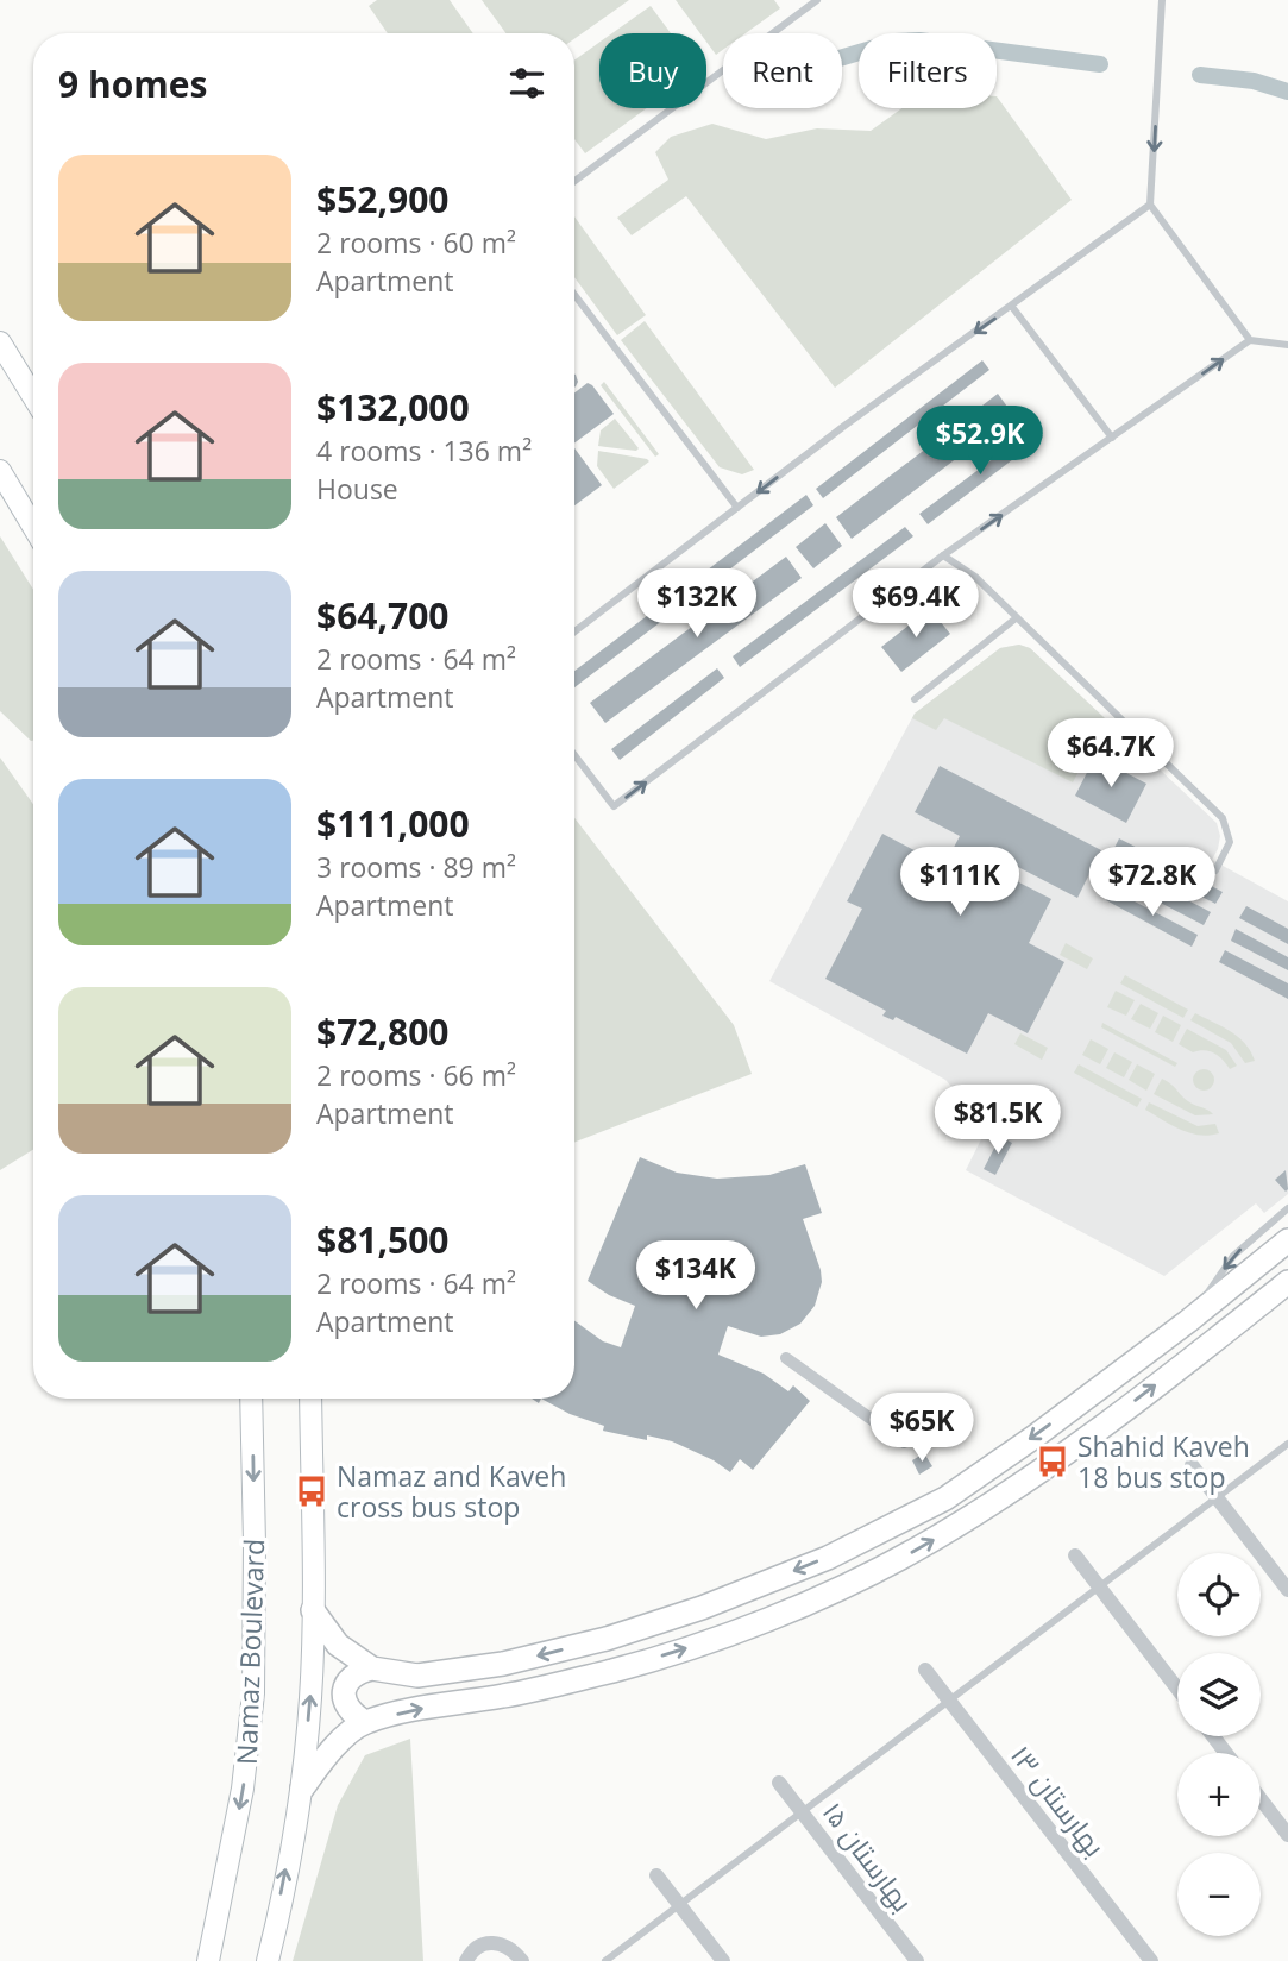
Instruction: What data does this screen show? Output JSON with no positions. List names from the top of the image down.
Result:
{
  "streets": {
    "main road": ["Namaz Boulevard"],
    "street": ["بهارستان ۱۳", "بهارستان ۱۵"]
  },
  "places": {
    "bus stop": ["Shahid Kaveh 18 bus stop", "Namaz and Kaveh cross bus stop"]
  },
  "page": {
    "chip": ["Buy", "Rent", "Filters"],
    "heading": "9 homes",
    "list": [
      {
        "name": "$52,900",
        "note": "2 rooms · 60 m² · Apartment"
      },
      {
        "name": "$132,000",
        "note": "4 rooms · 136 m² · House"
      },
      {
        "name": "$64,700",
        "note": "2 rooms · 64 m² · Apartment"
      },
      {
        "name": "$111,000",
        "note": "3 rooms · 89 m² · Apartment"
      },
      {
        "name": "$72,800",
        "note": "2 rooms · 66 m² · Apartment"
      },
      {
        "name": "$81,500",
        "note": "2 rooms · 64 m² · Apartment"
      }
    ],
    "price": [
      "$52.9K",
      "$132K",
      "$69.4K",
      "$64.7K",
      "$111K",
      "$72.8K",
      "$81.5K",
      "$134K",
      "$65K"
    ],
    "map_buttons": ["+", "−"]
  }
}
